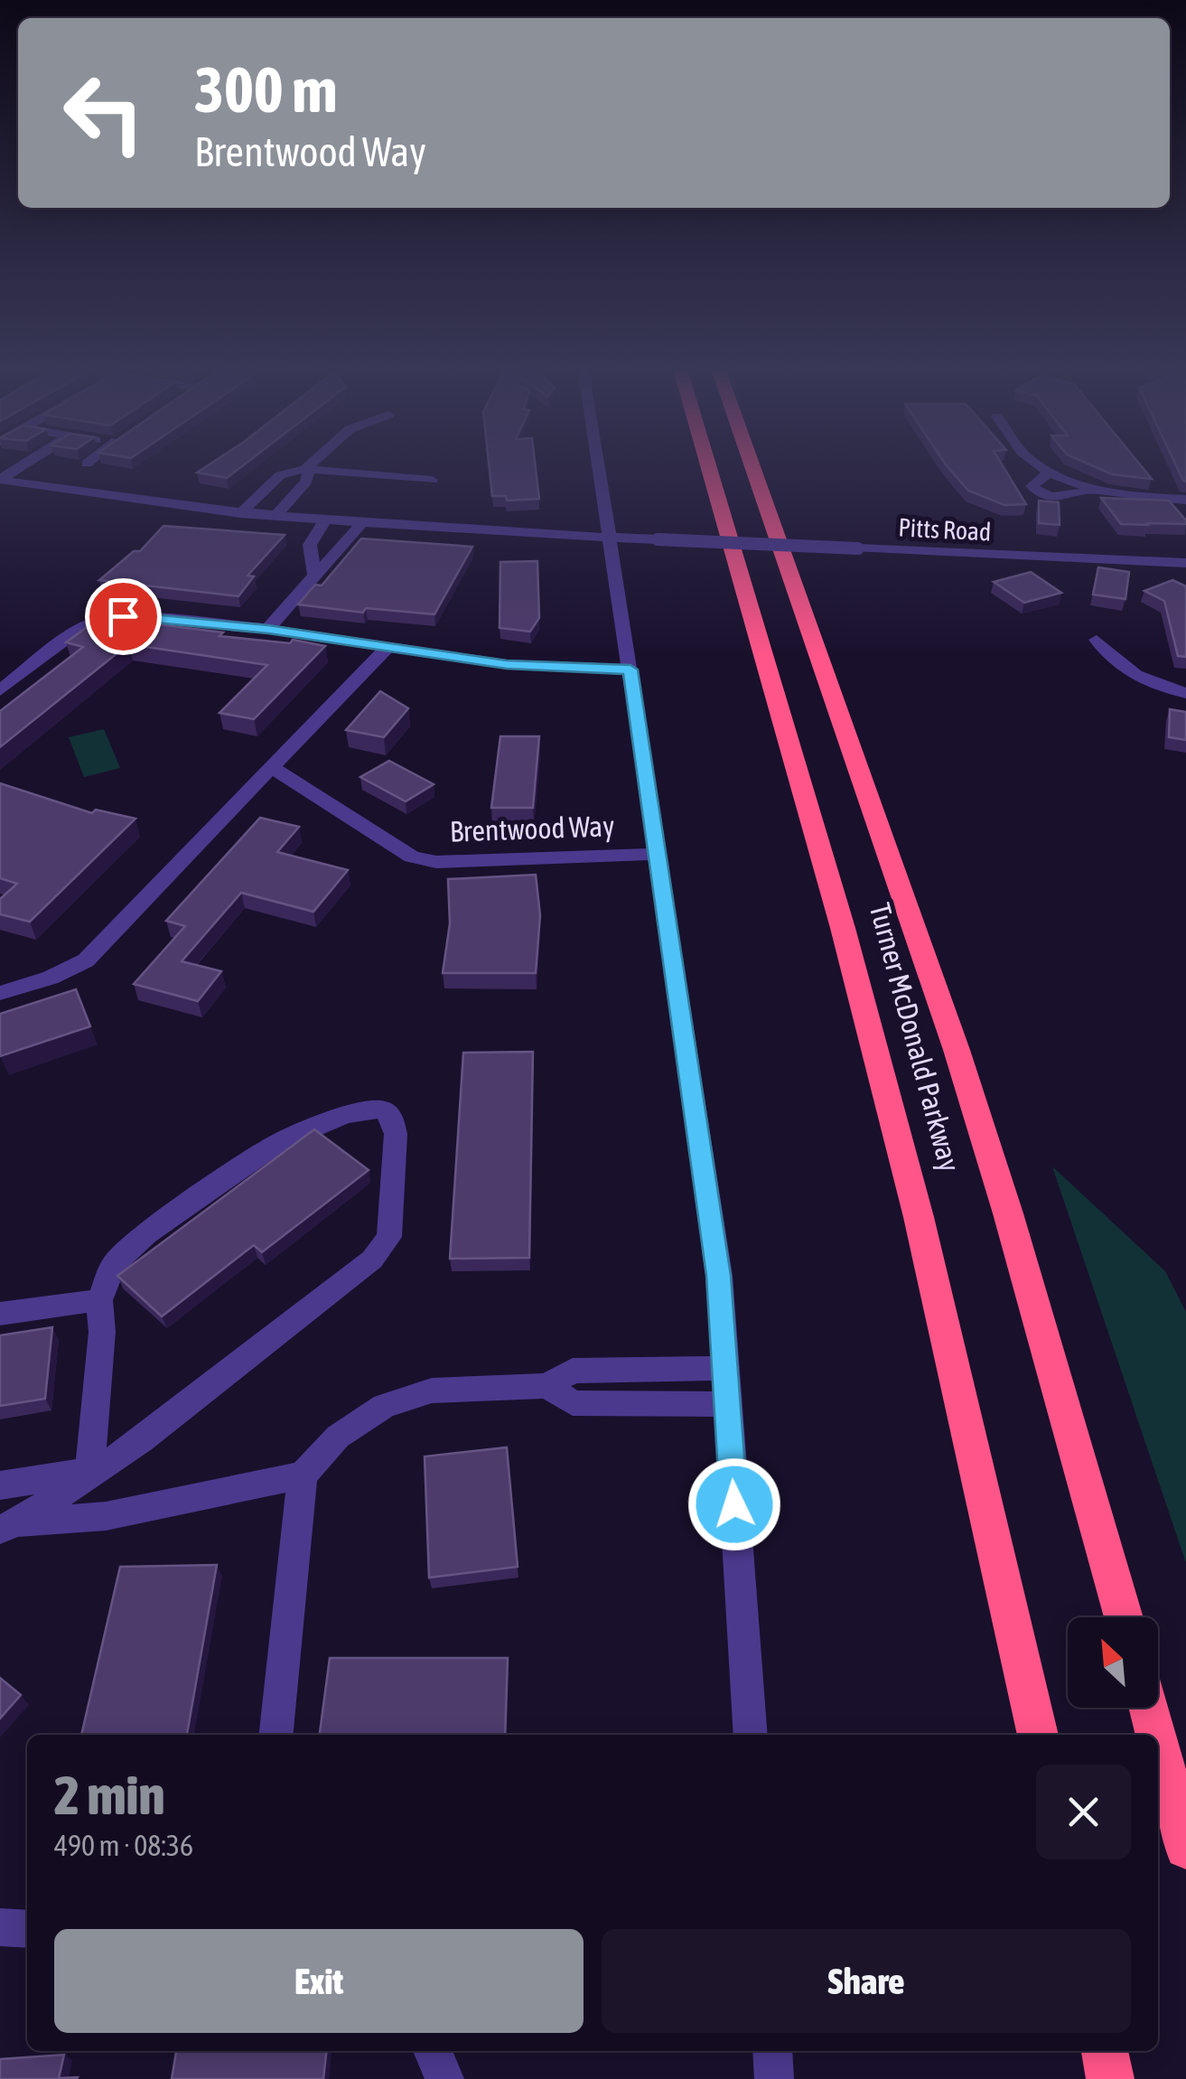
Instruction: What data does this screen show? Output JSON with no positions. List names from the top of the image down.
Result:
{
  "streets": {
    "highway": ["Turner McDonald Parkway"],
    "street": ["Pitts Road", "Brentwood Way"]
  },
  "north": "top left",
  "page": {
    "turn": ["300 m", "Brentwood Way"],
    "heading": ["2 min", "490 m · 08:36"],
    "buttons": ["Exit", "Share"]
  }
}
